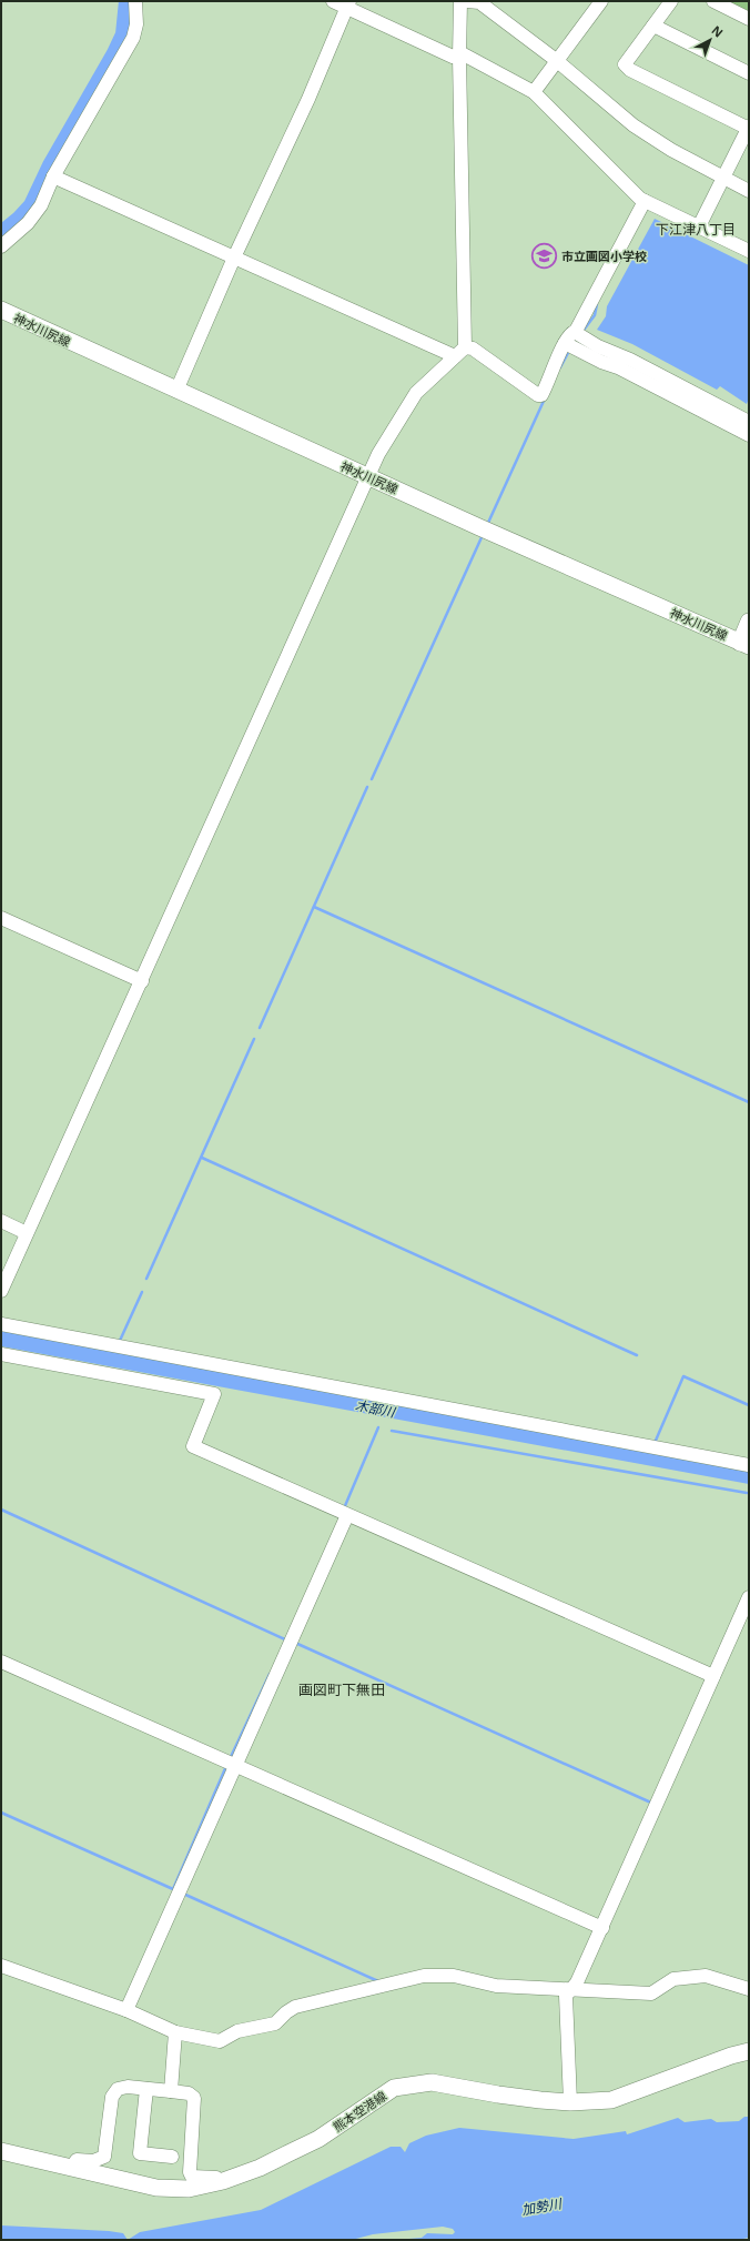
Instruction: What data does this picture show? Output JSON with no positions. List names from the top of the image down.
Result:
{
  "streets": {
    "main road": ["神水川尻線", "熊本空港線"]
  },
  "districts": ["下江津八丁目", "画図町下無田"],
  "water": ["木部川", "加勢川"],
  "places": {
    "school or university": ["市立画図小学校"]
  },
  "north": "top right"
}
